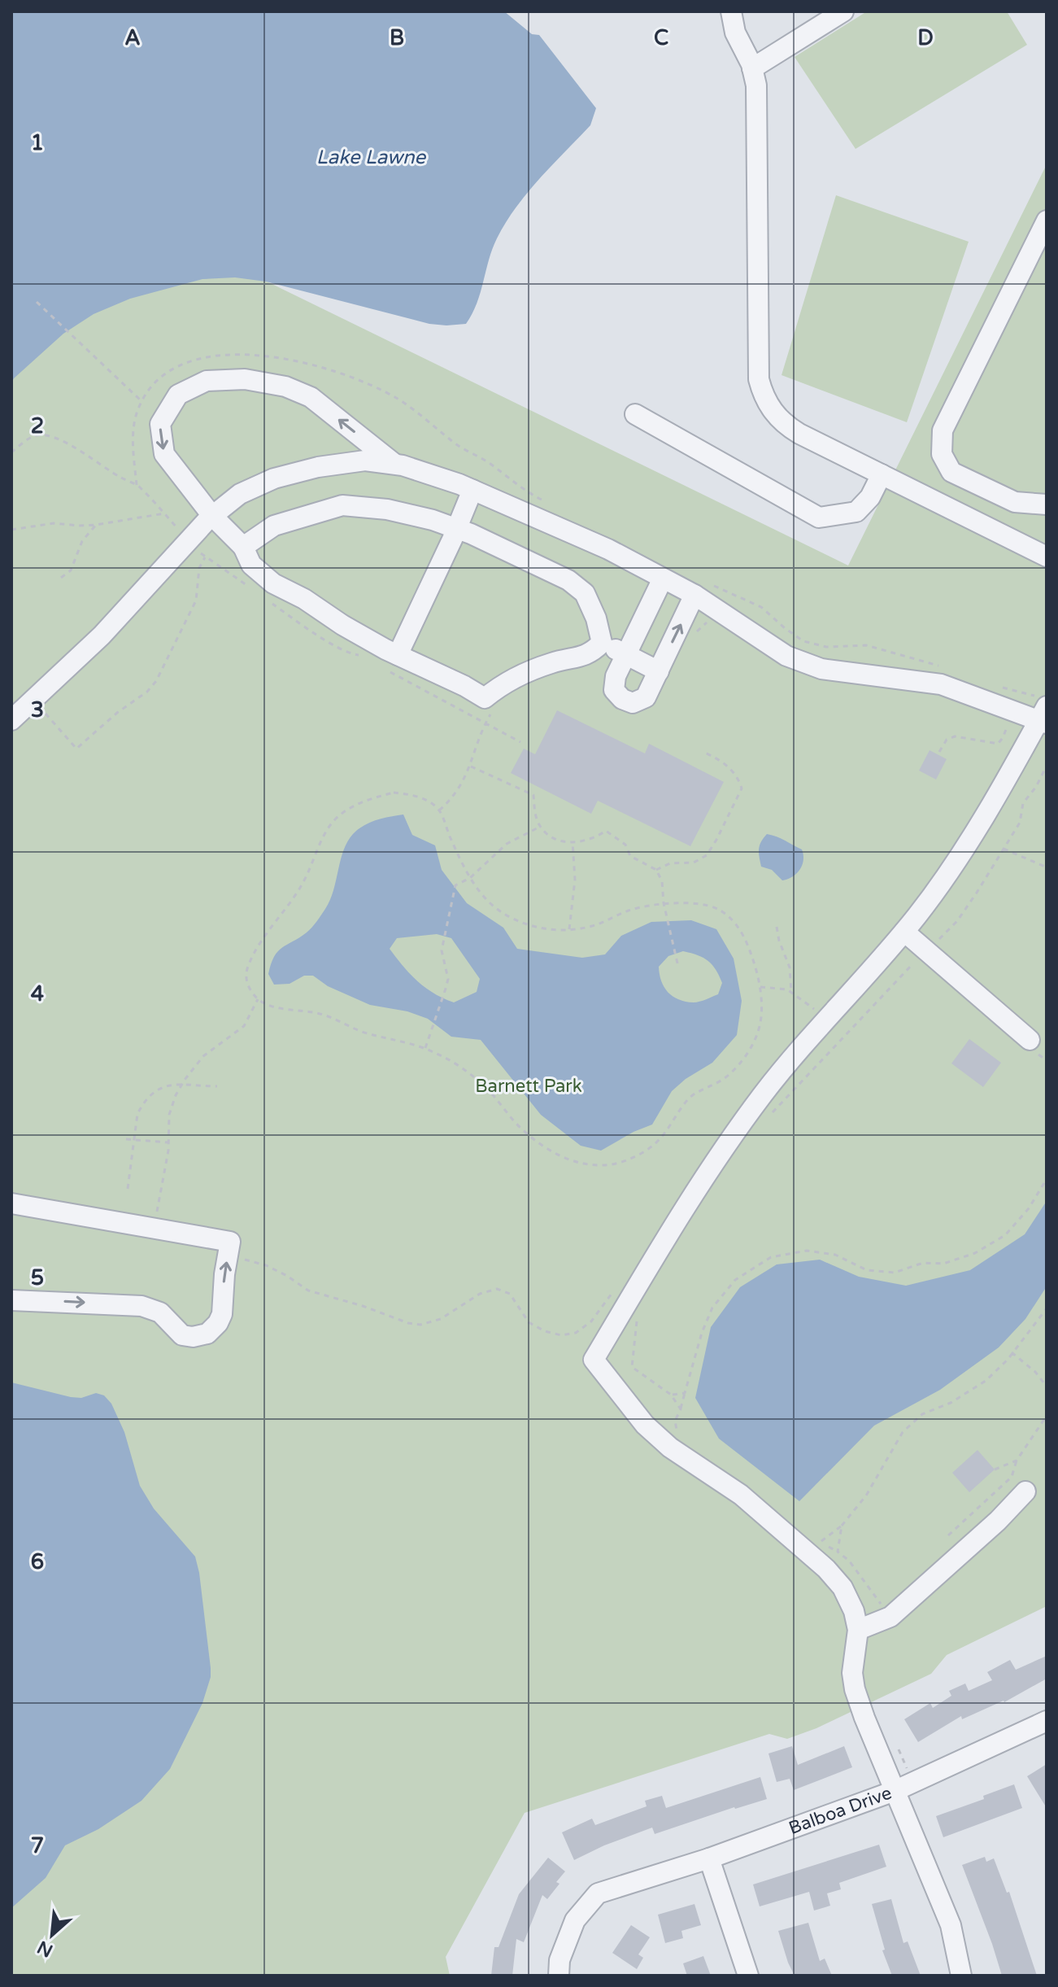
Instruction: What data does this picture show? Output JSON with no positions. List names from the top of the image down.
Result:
{
  "streets": {
    "street": ["Balboa Drive"]
  },
  "water": ["Lake Lawne"],
  "parks": ["Barnett Park"],
  "north": "bottom left",
  "grid": {
    "columns": [
      "A",
      "B",
      "C",
      "D"
    ],
    "rows": [
      "1",
      "2",
      "3",
      "4",
      "5",
      "6",
      "7"
    ]
  }
}
